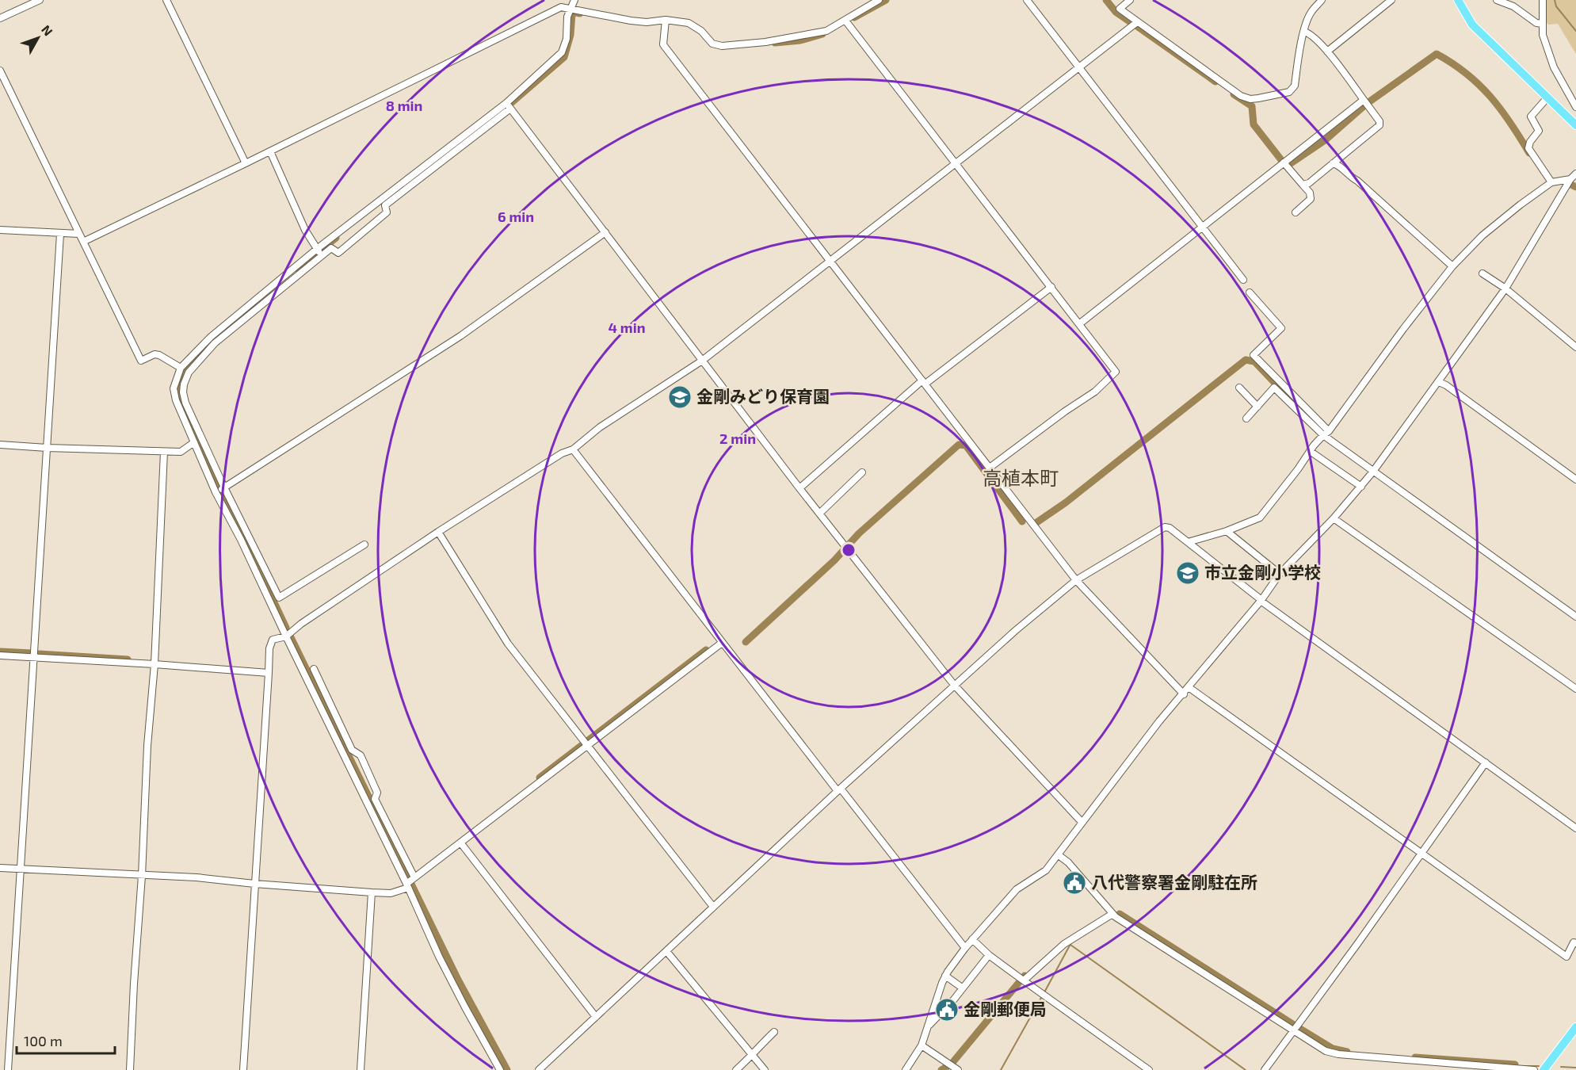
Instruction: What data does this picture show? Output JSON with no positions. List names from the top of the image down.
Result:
{
  "districts": ["高植本町"],
  "places": {
    "school or university": ["金剛みどり保育園", "市立金剛小学校"],
    "public building": ["八代警察署金剛駐在所", "金剛郵便局"]
  },
  "scale_bar": "100 m",
  "north": "top right",
  "rings": [
    "8 min",
    "6 min",
    "4 min",
    "2 min"
  ]
}
